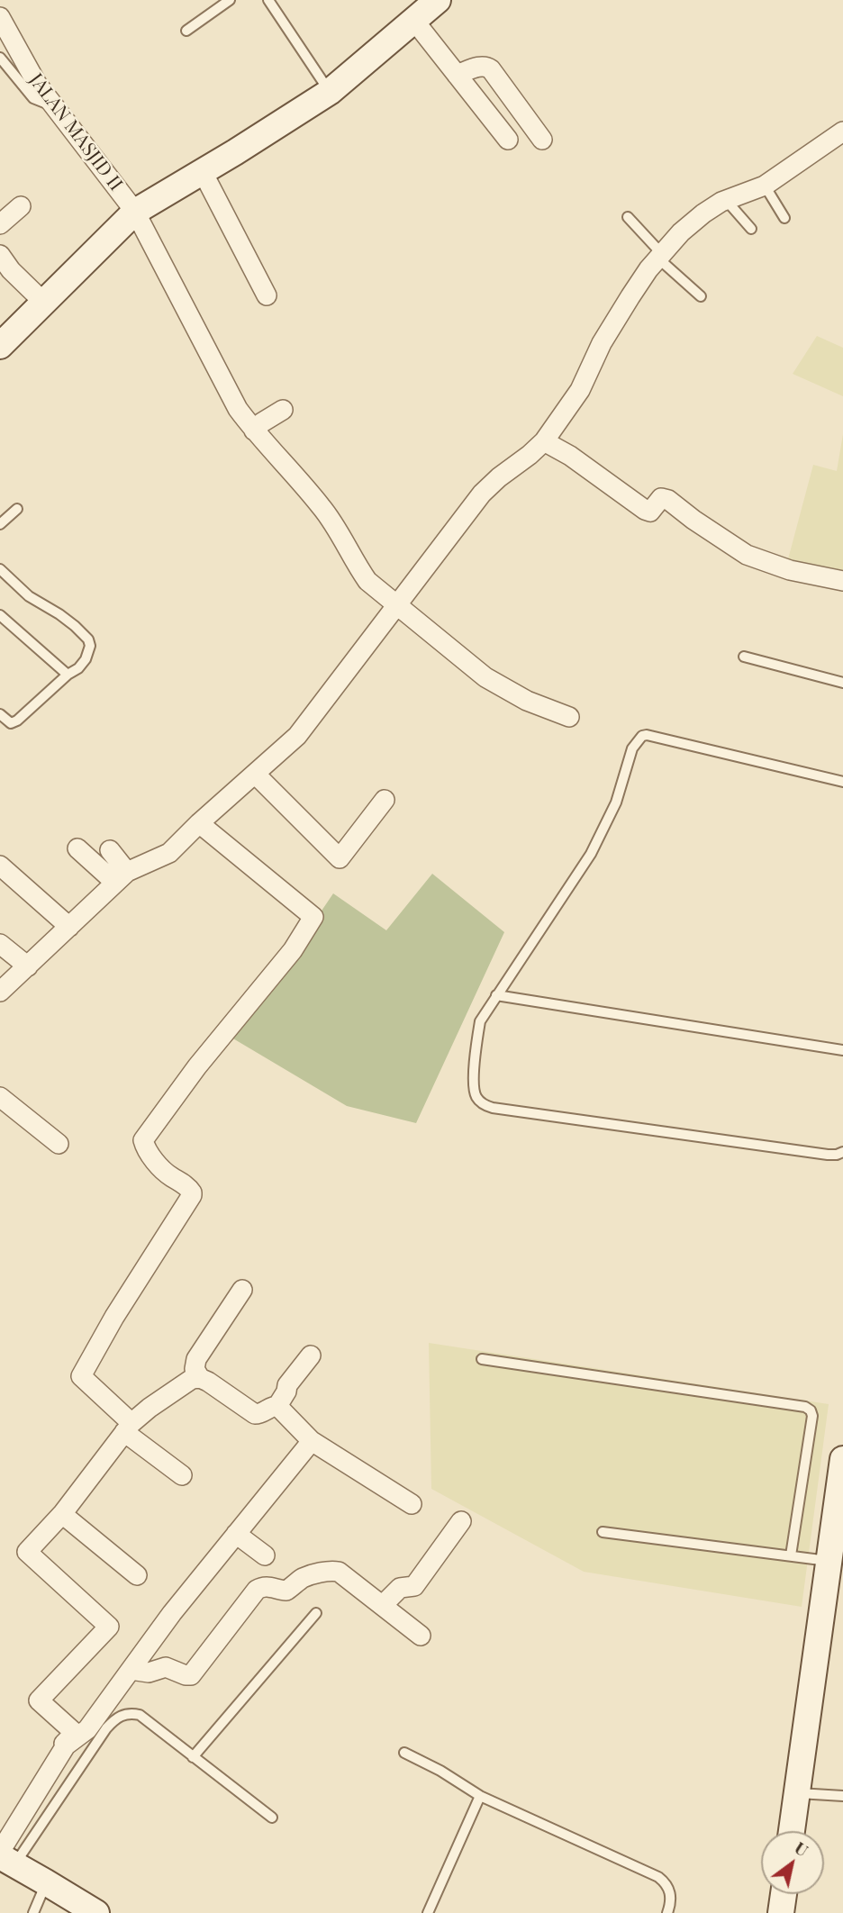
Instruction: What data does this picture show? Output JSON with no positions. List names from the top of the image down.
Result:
{
  "streets": {
    "street": ["JALAN MASJID II"]
  },
  "north": "top right"
}
